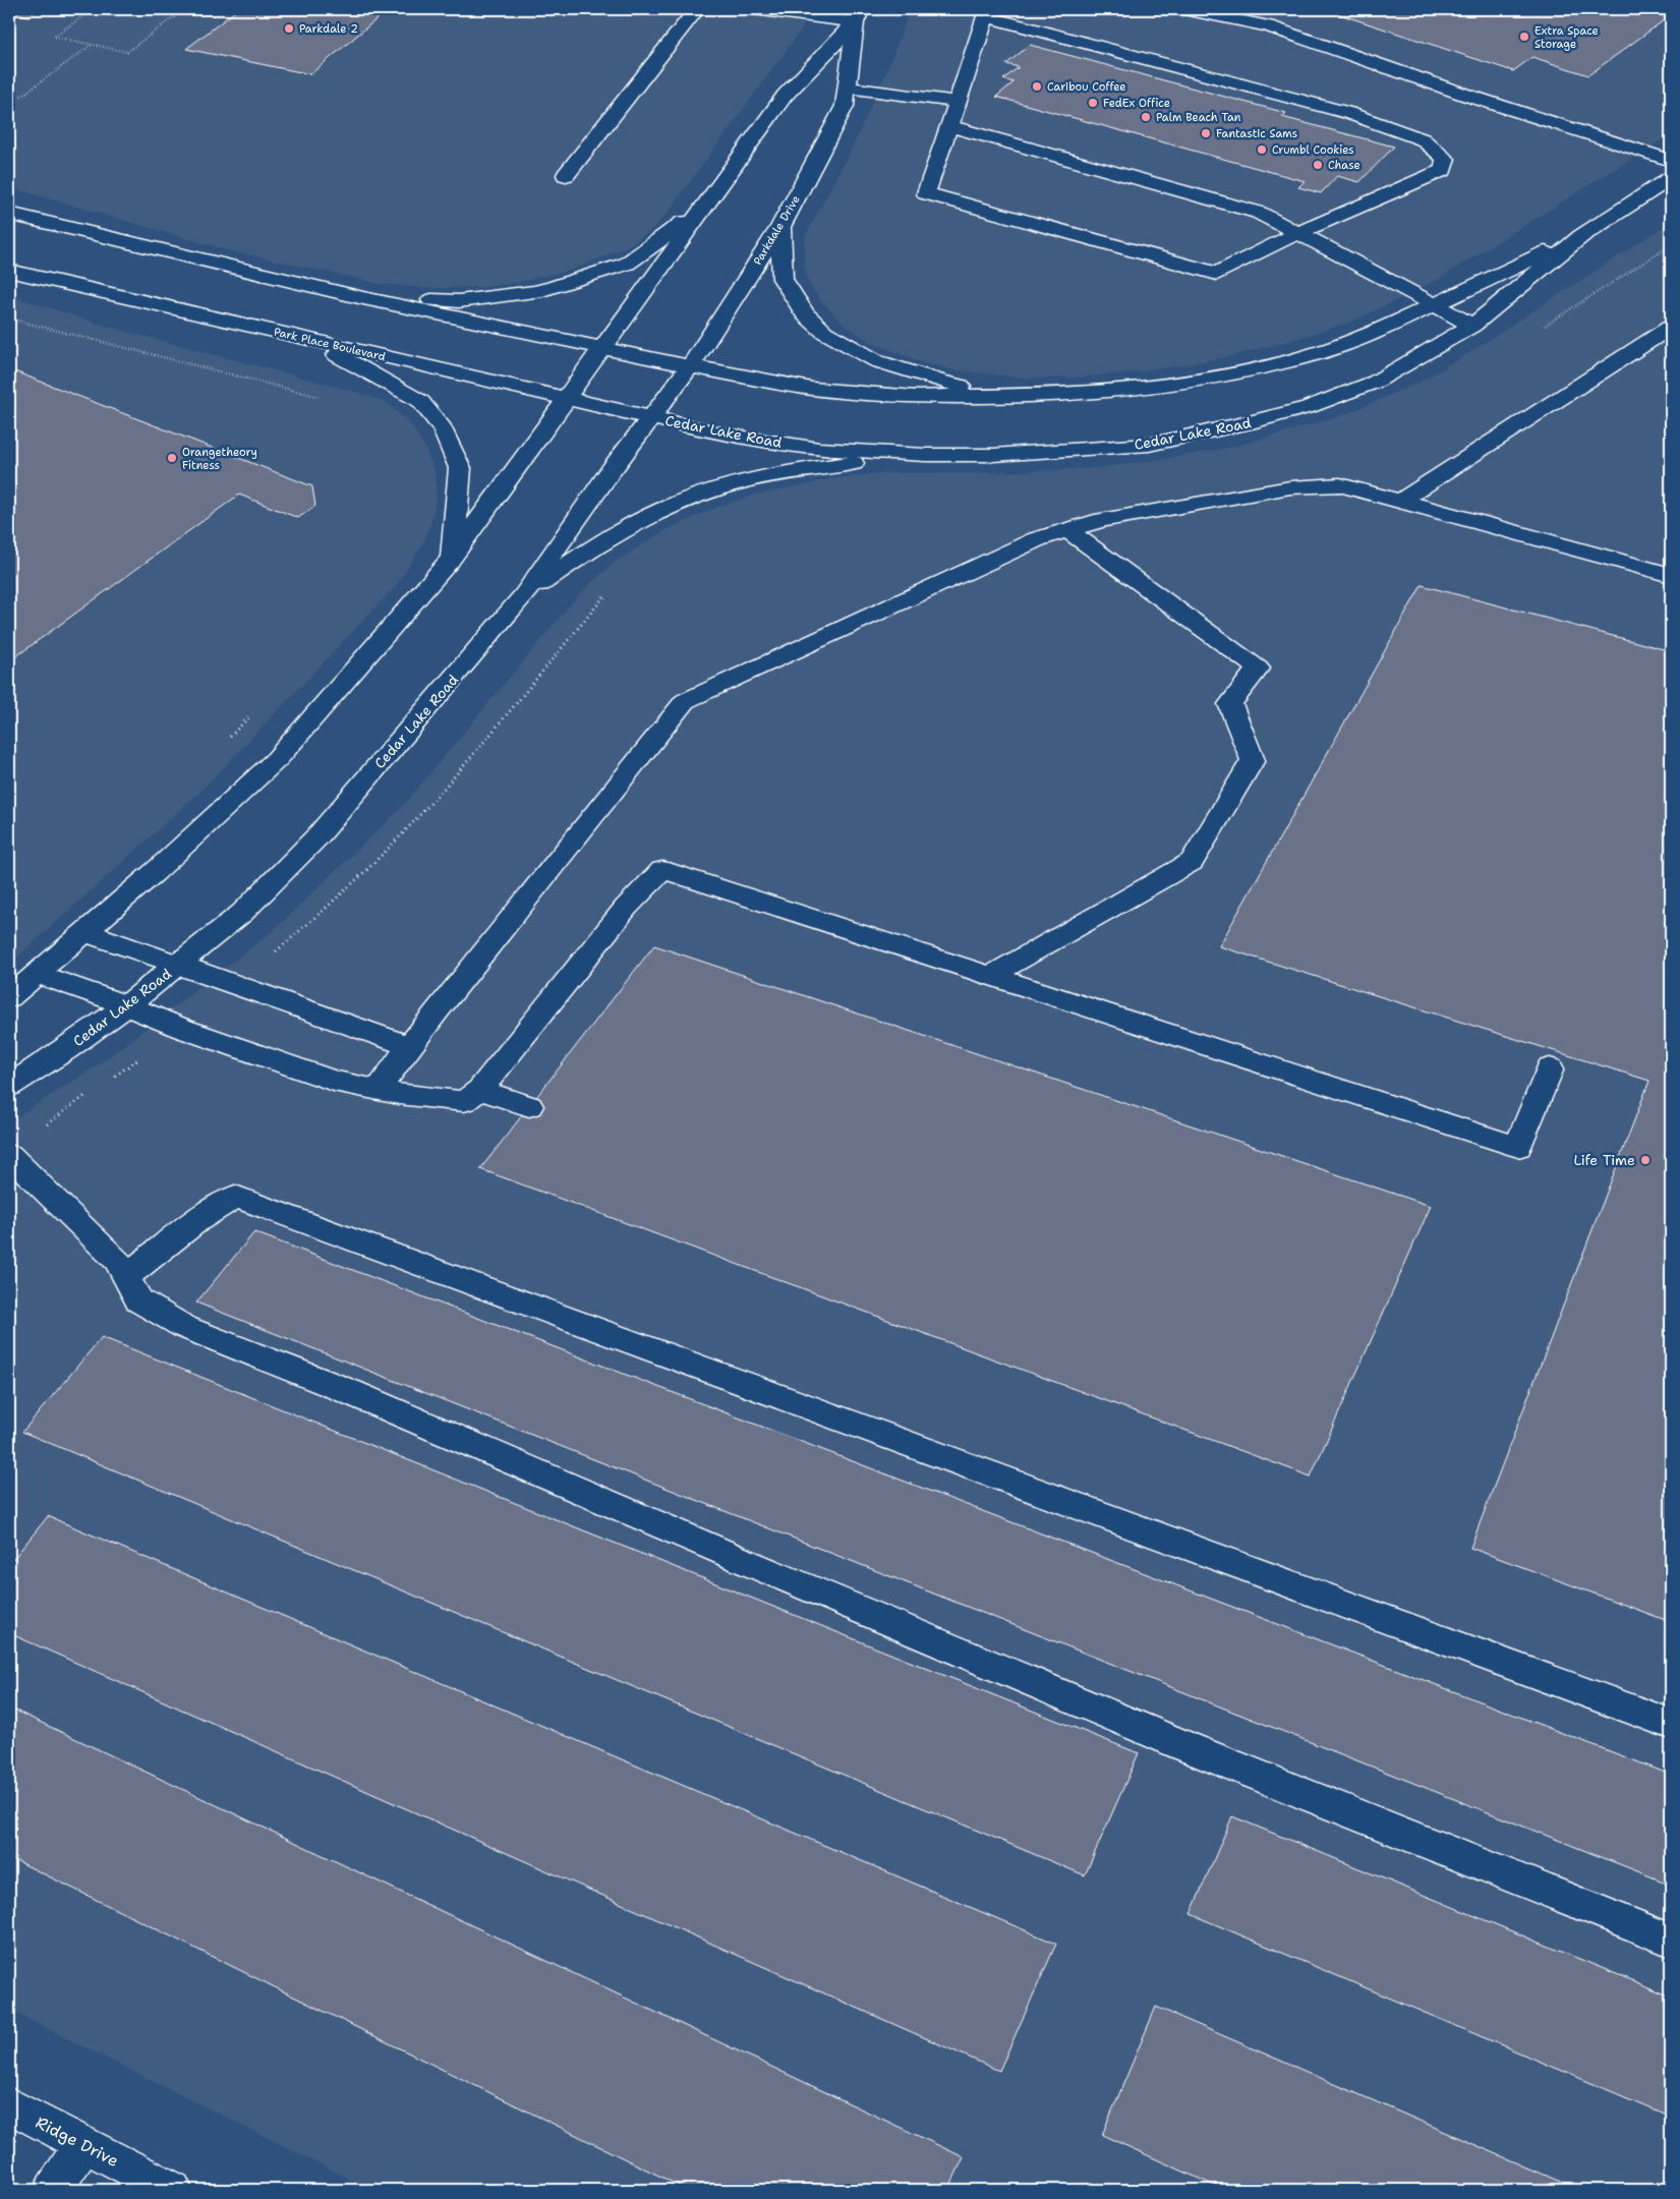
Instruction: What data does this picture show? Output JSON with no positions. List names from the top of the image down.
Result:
{
  "streets": {
    "street": [
      "Parkdale Drive",
      "Park Place Boulevard",
      "Cedar Lake Road",
      "Ridge Drive"
    ]
  },
  "crossings": [
    ["Parkdale Drive", "Park Place Boulevard"],
    ["Parkdale Drive", "Cedar Lake Road"],
    ["Park Place Boulevard", "Cedar Lake Road"]
  ],
  "places": [
    "Parkdale 2",
    "Extra Space Storage",
    "Caribou Coffee",
    "FedEx Office",
    "Palm Beach Tan",
    "Fantastic Sams",
    "Crumbl Cookies",
    "Chase",
    "Orangetheory Fitness",
    "Life Time"
  ]
}
